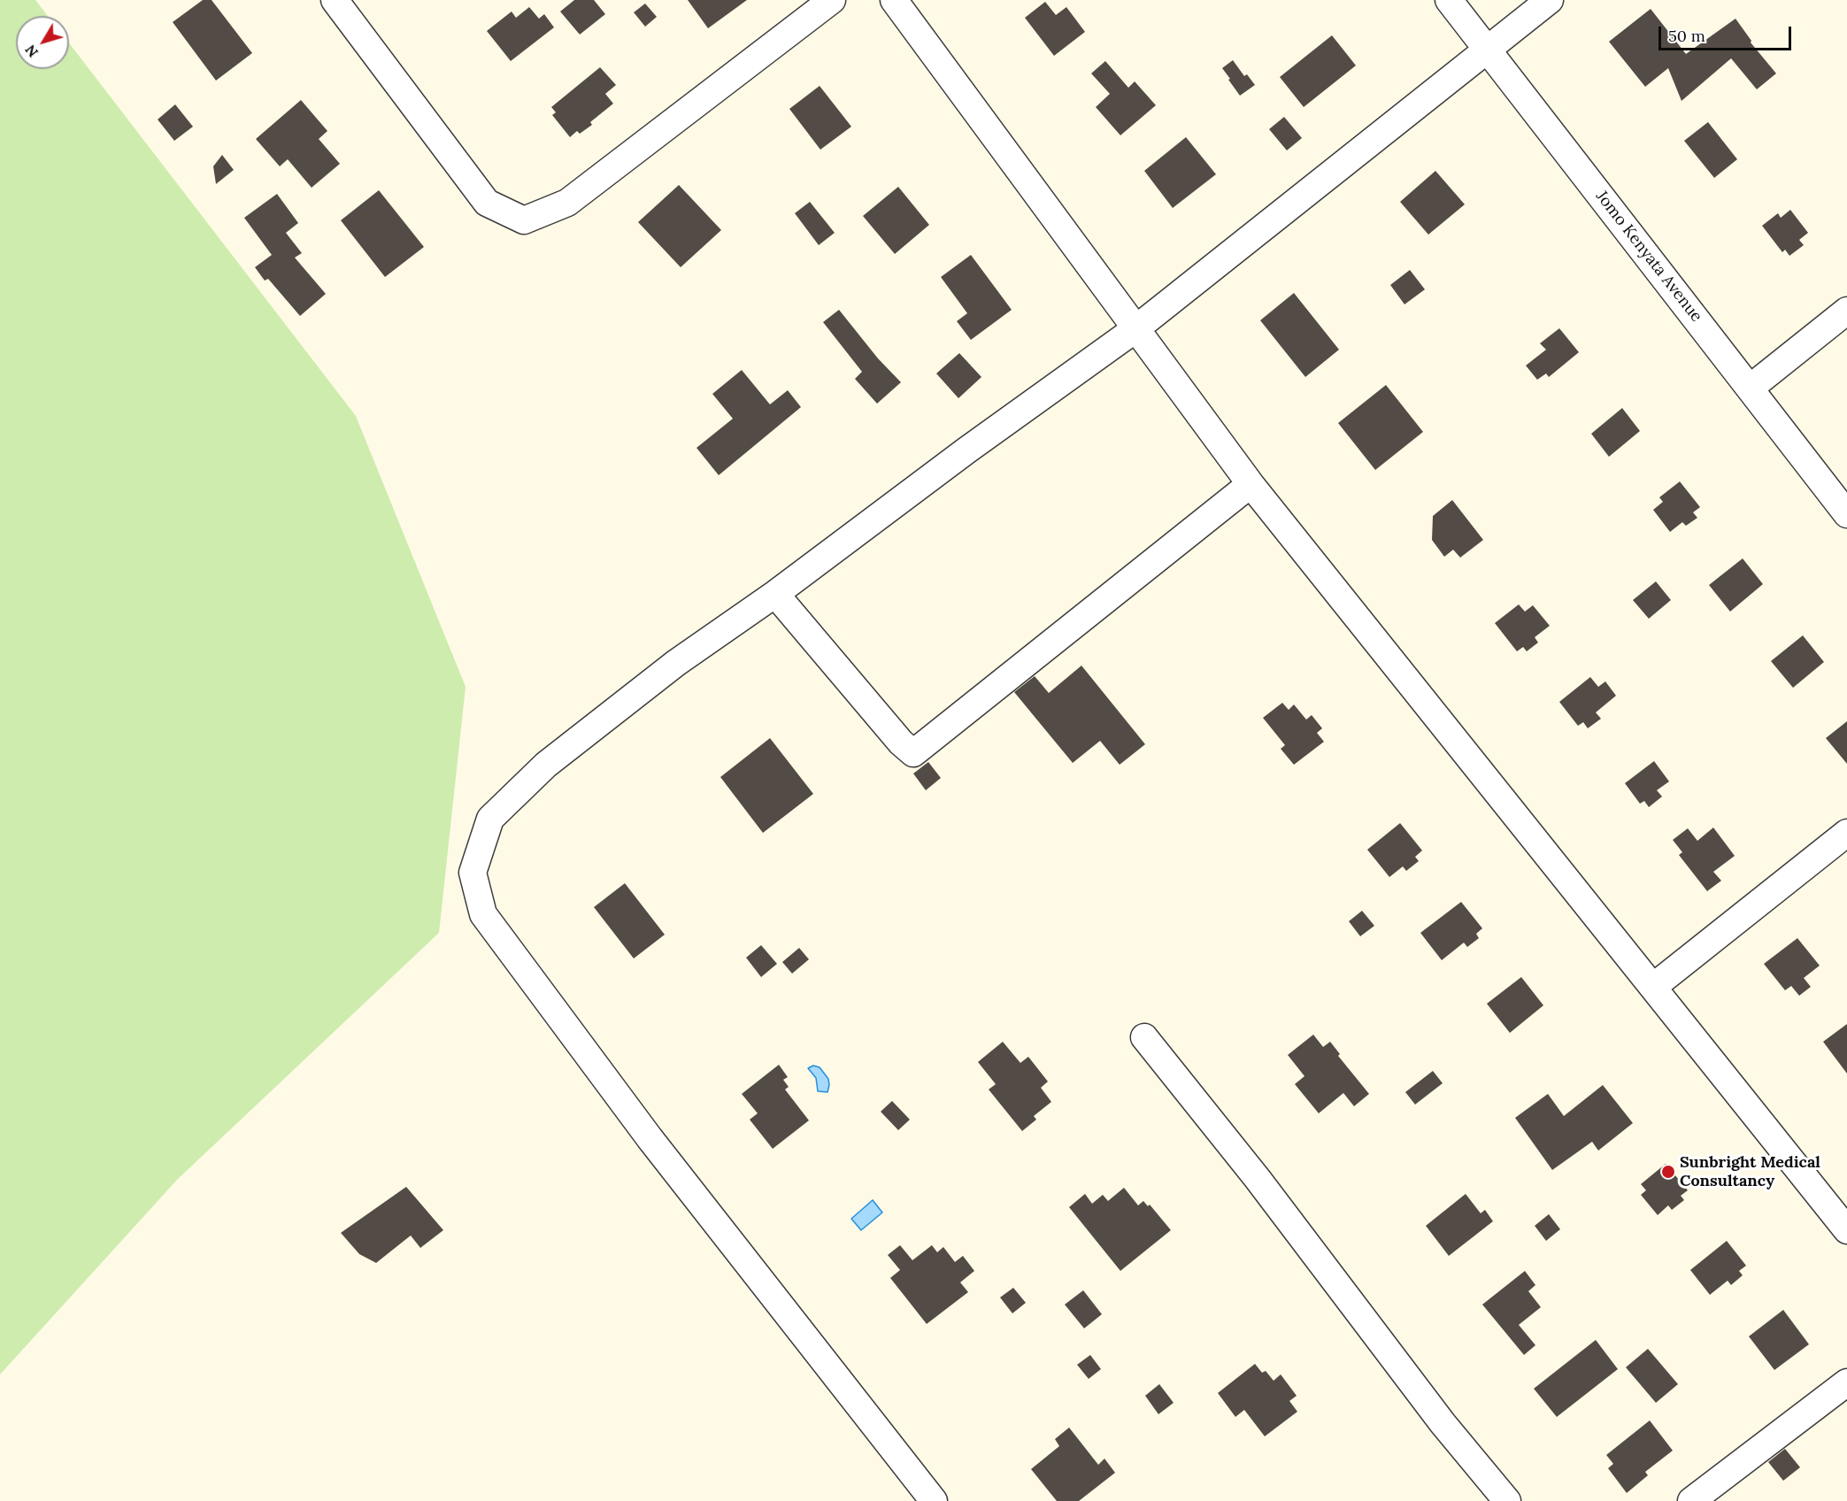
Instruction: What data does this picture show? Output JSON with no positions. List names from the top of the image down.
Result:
{
  "streets": {
    "street": ["Jomo Kenyata Avenue"]
  },
  "places": ["Sunbright Medical Consultancy"],
  "scale_bar": "50 m",
  "north": "bottom left"
}
